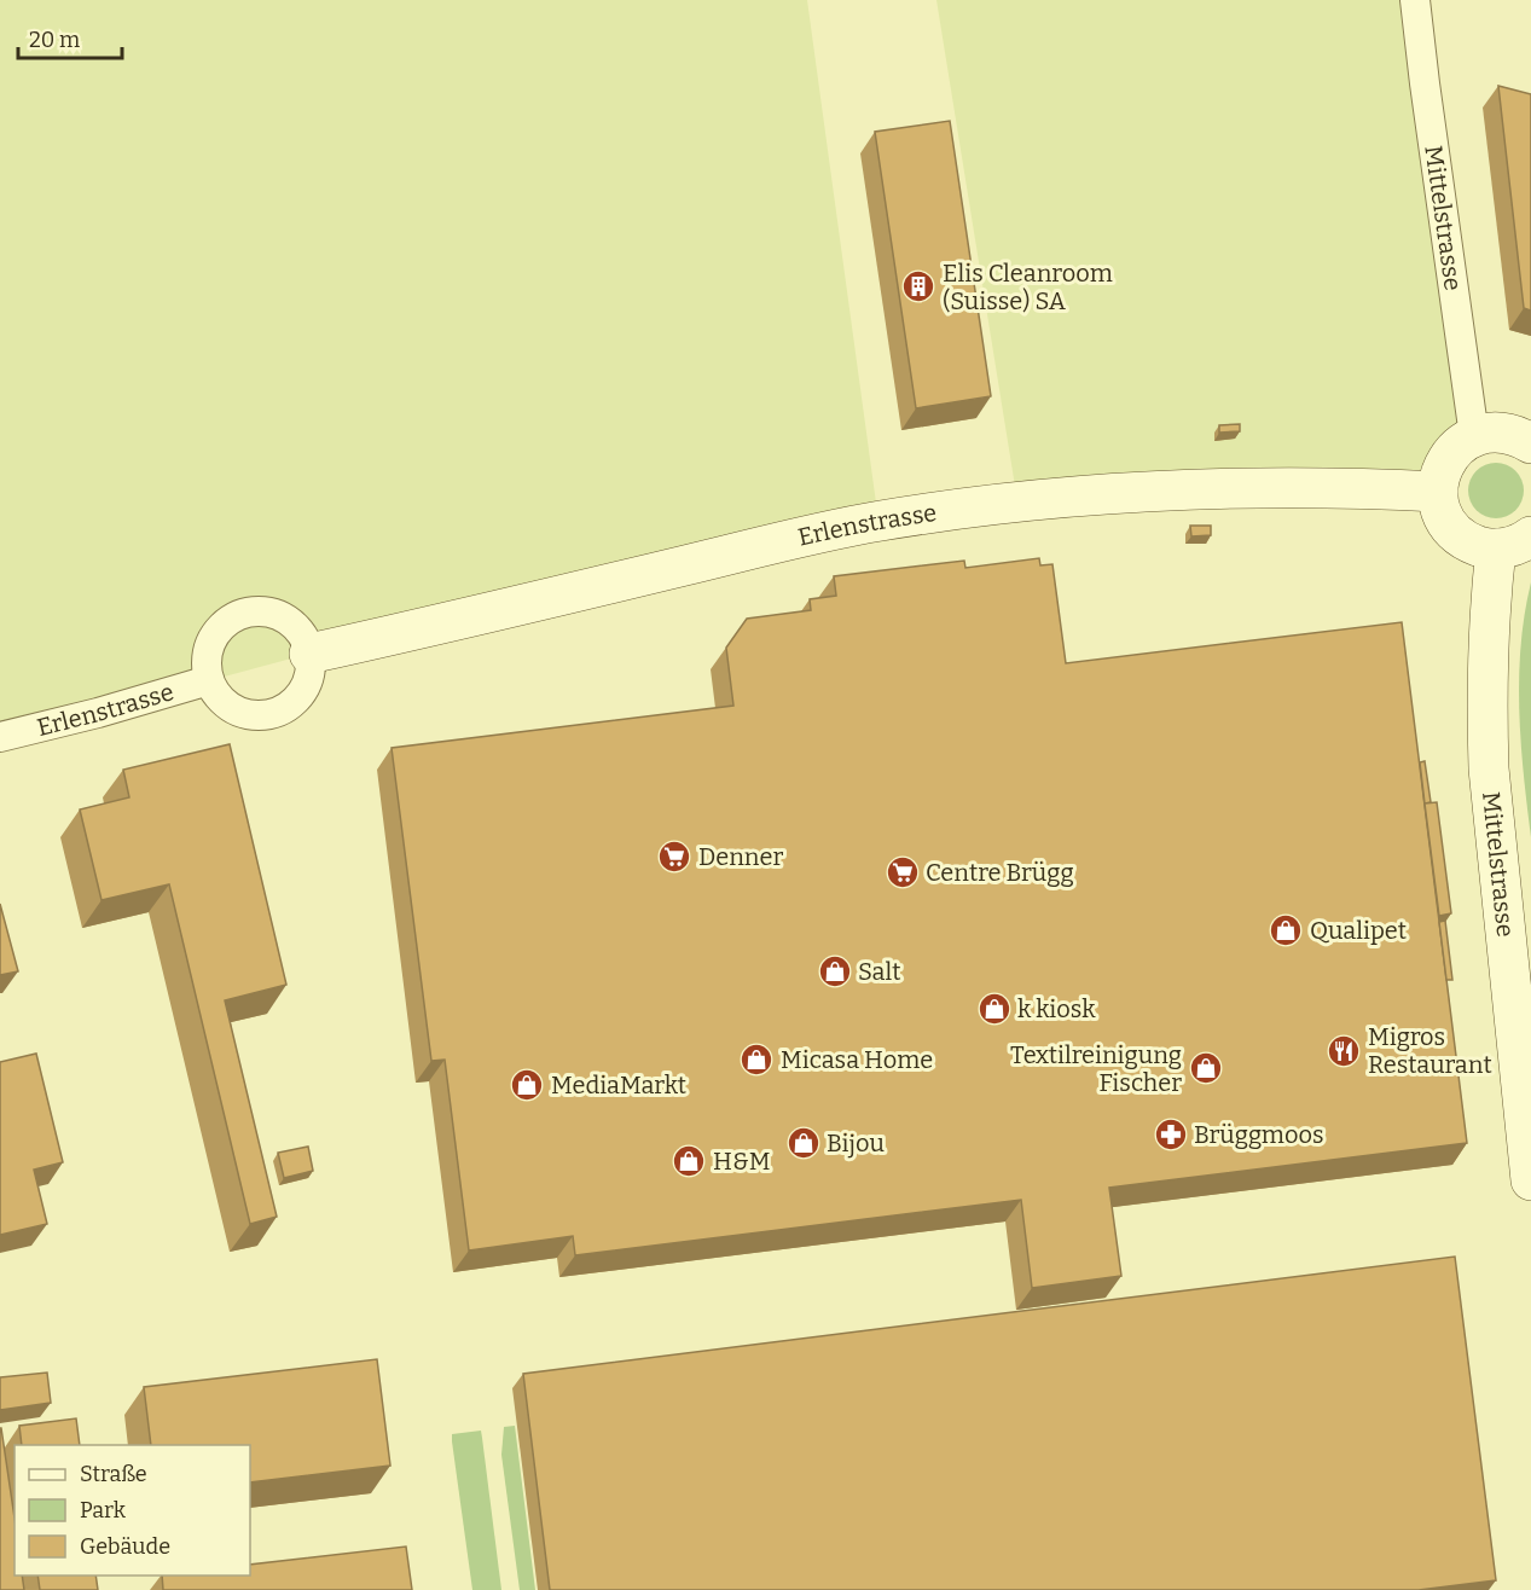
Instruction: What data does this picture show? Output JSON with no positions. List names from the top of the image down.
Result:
{
  "streets": {
    "street": ["Mittelstrasse", "Erlenstrasse"]
  },
  "places": {
    "building": ["Elis Cleanroom (Suisse) SA"],
    "supermarket": ["Denner", "Centre Brügg"],
    "shop": [
      "Qualipet",
      "Salt",
      "k kiosk",
      "Micasa Home",
      "Textilreinigung Fischer",
      "MediaMarkt",
      "Bijou",
      "H&M"
    ],
    "restaurant": ["Migros Restaurant"],
    "pharmacy": ["Brüggmoos"]
  },
  "legend": ["Straße", "Park", "Gebäude"],
  "scale_bar": "20 m"
}
